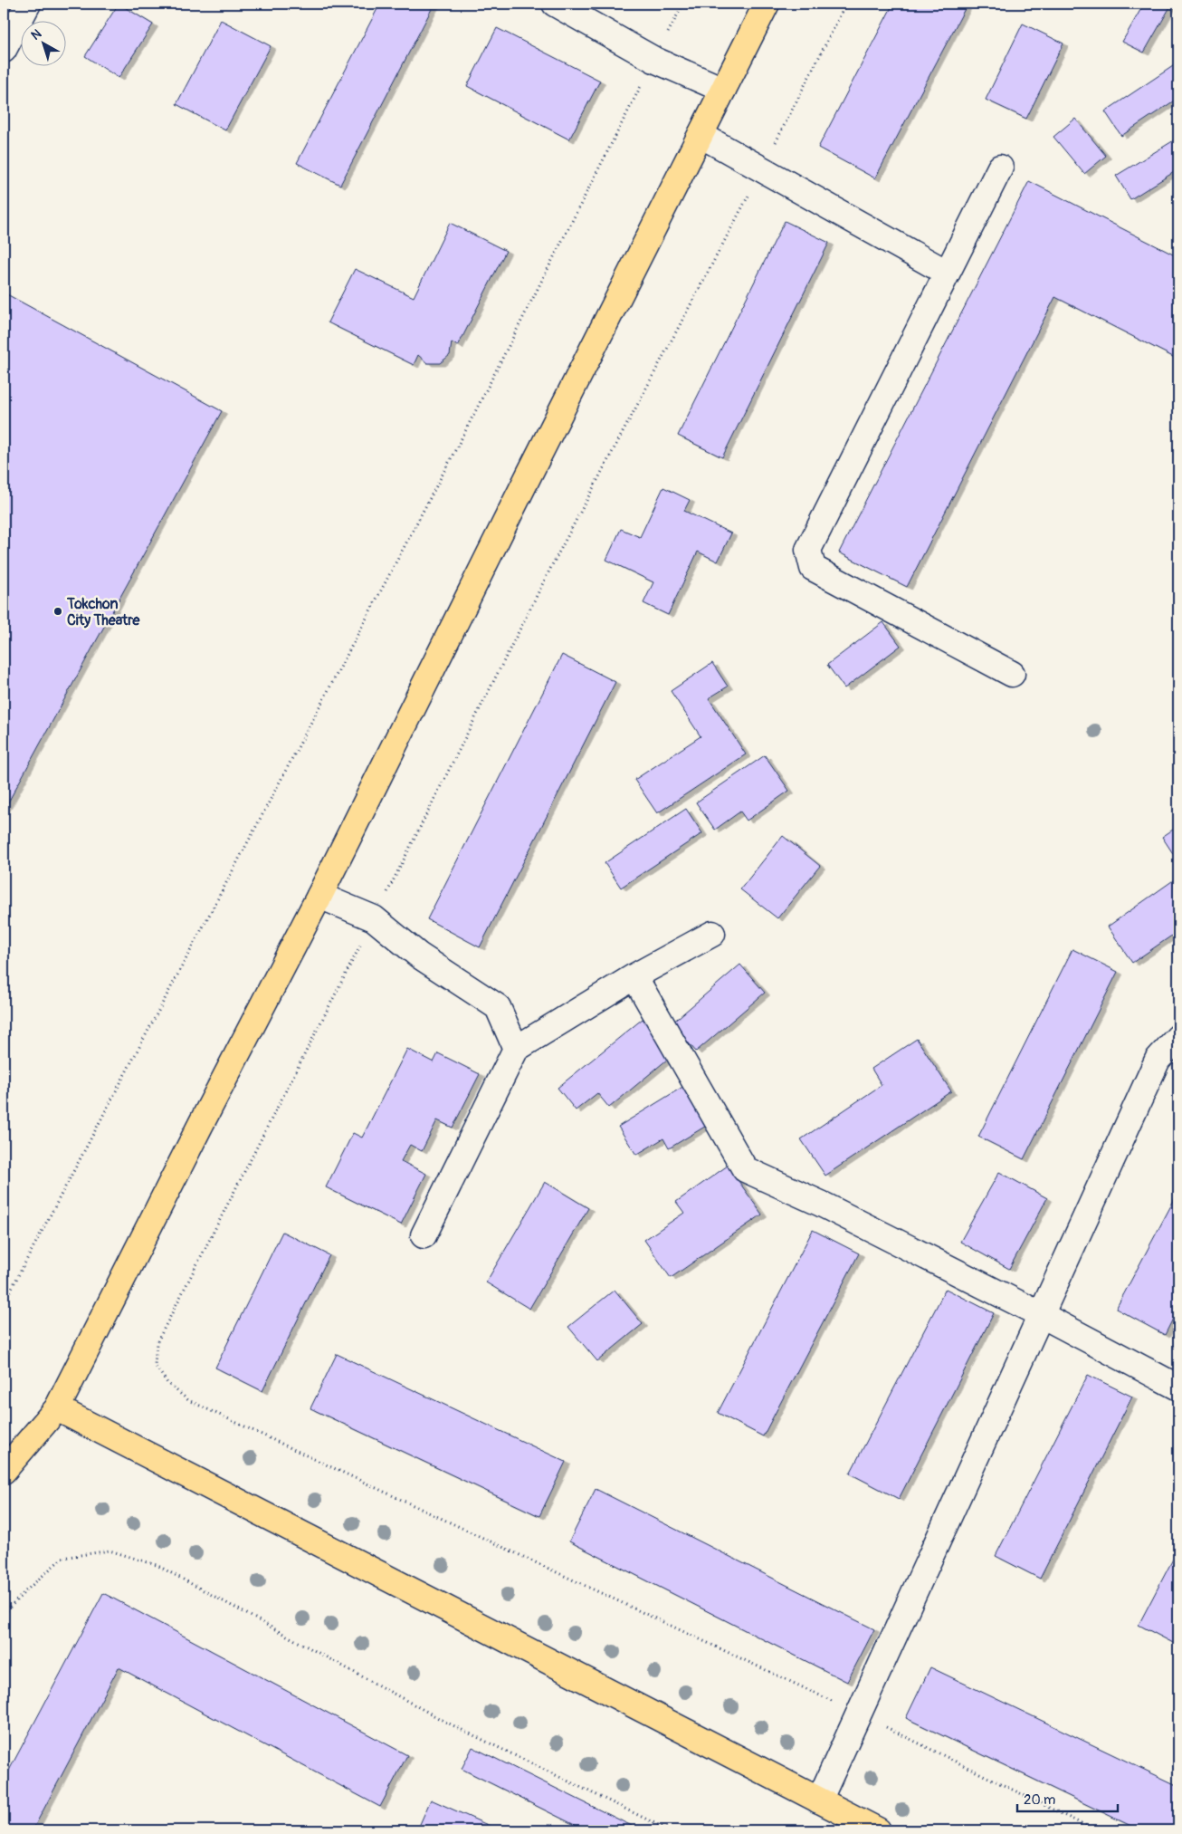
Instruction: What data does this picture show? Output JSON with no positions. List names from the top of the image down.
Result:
{
  "places": ["Tokchon City Theatre"],
  "scale_bar": "20 m",
  "north": "top left"
}
